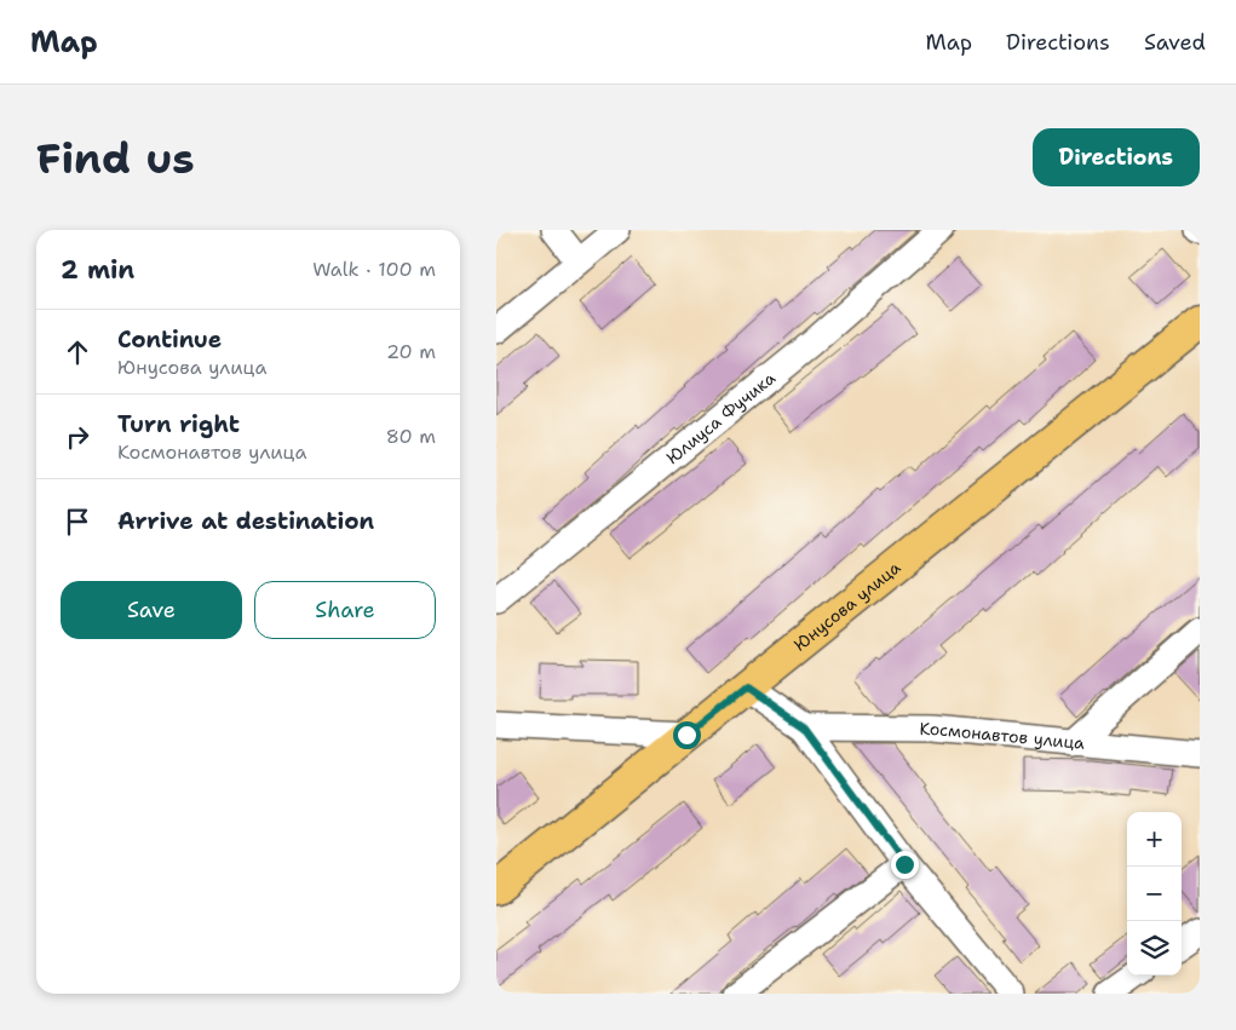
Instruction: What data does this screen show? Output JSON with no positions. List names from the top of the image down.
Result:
{
  "streets": {
    "main road": ["Юнусова улица"],
    "street": ["Юлиуса Фучика", "Космонавтов улица"]
  },
  "page": {
    "header": "Map",
    "nav": ["Map", "Directions", "Saved"],
    "buttons": [
      "Directions",
      ["Save", "Share"]
    ],
    "title": "Find us",
    "heading": ["2 min", "Walk · 100 m"],
    "list": [
      ["Continue", "Юнусова улица", "20 m"],
      ["Turn right", "Космонавтов улица", "80 m"],
      "Arrive at destination"
    ],
    "map_buttons": ["+", "−"]
  }
}
